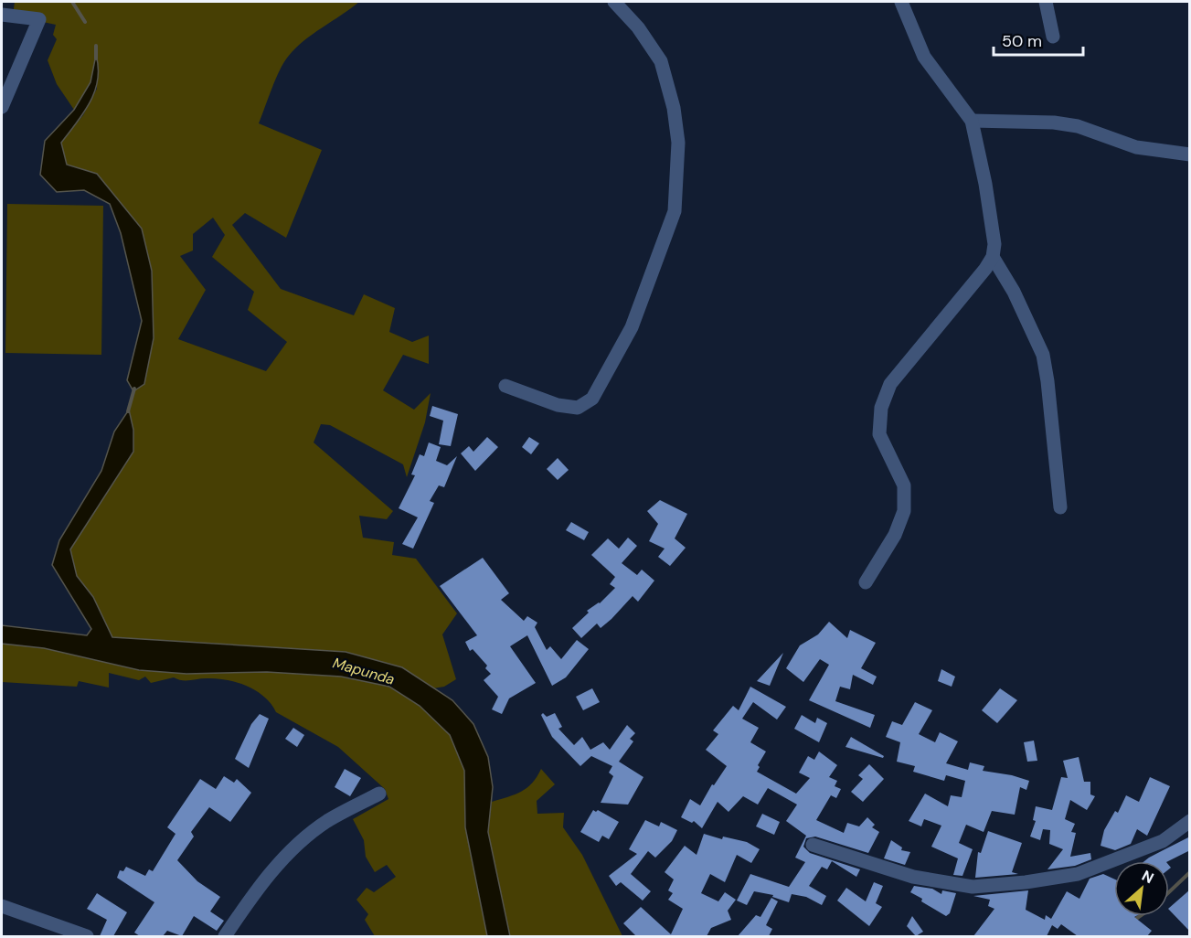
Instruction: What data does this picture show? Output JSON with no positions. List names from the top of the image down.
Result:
{
  "water": ["Mapunda"],
  "scale_bar": "50 m",
  "north": "top right"
}
